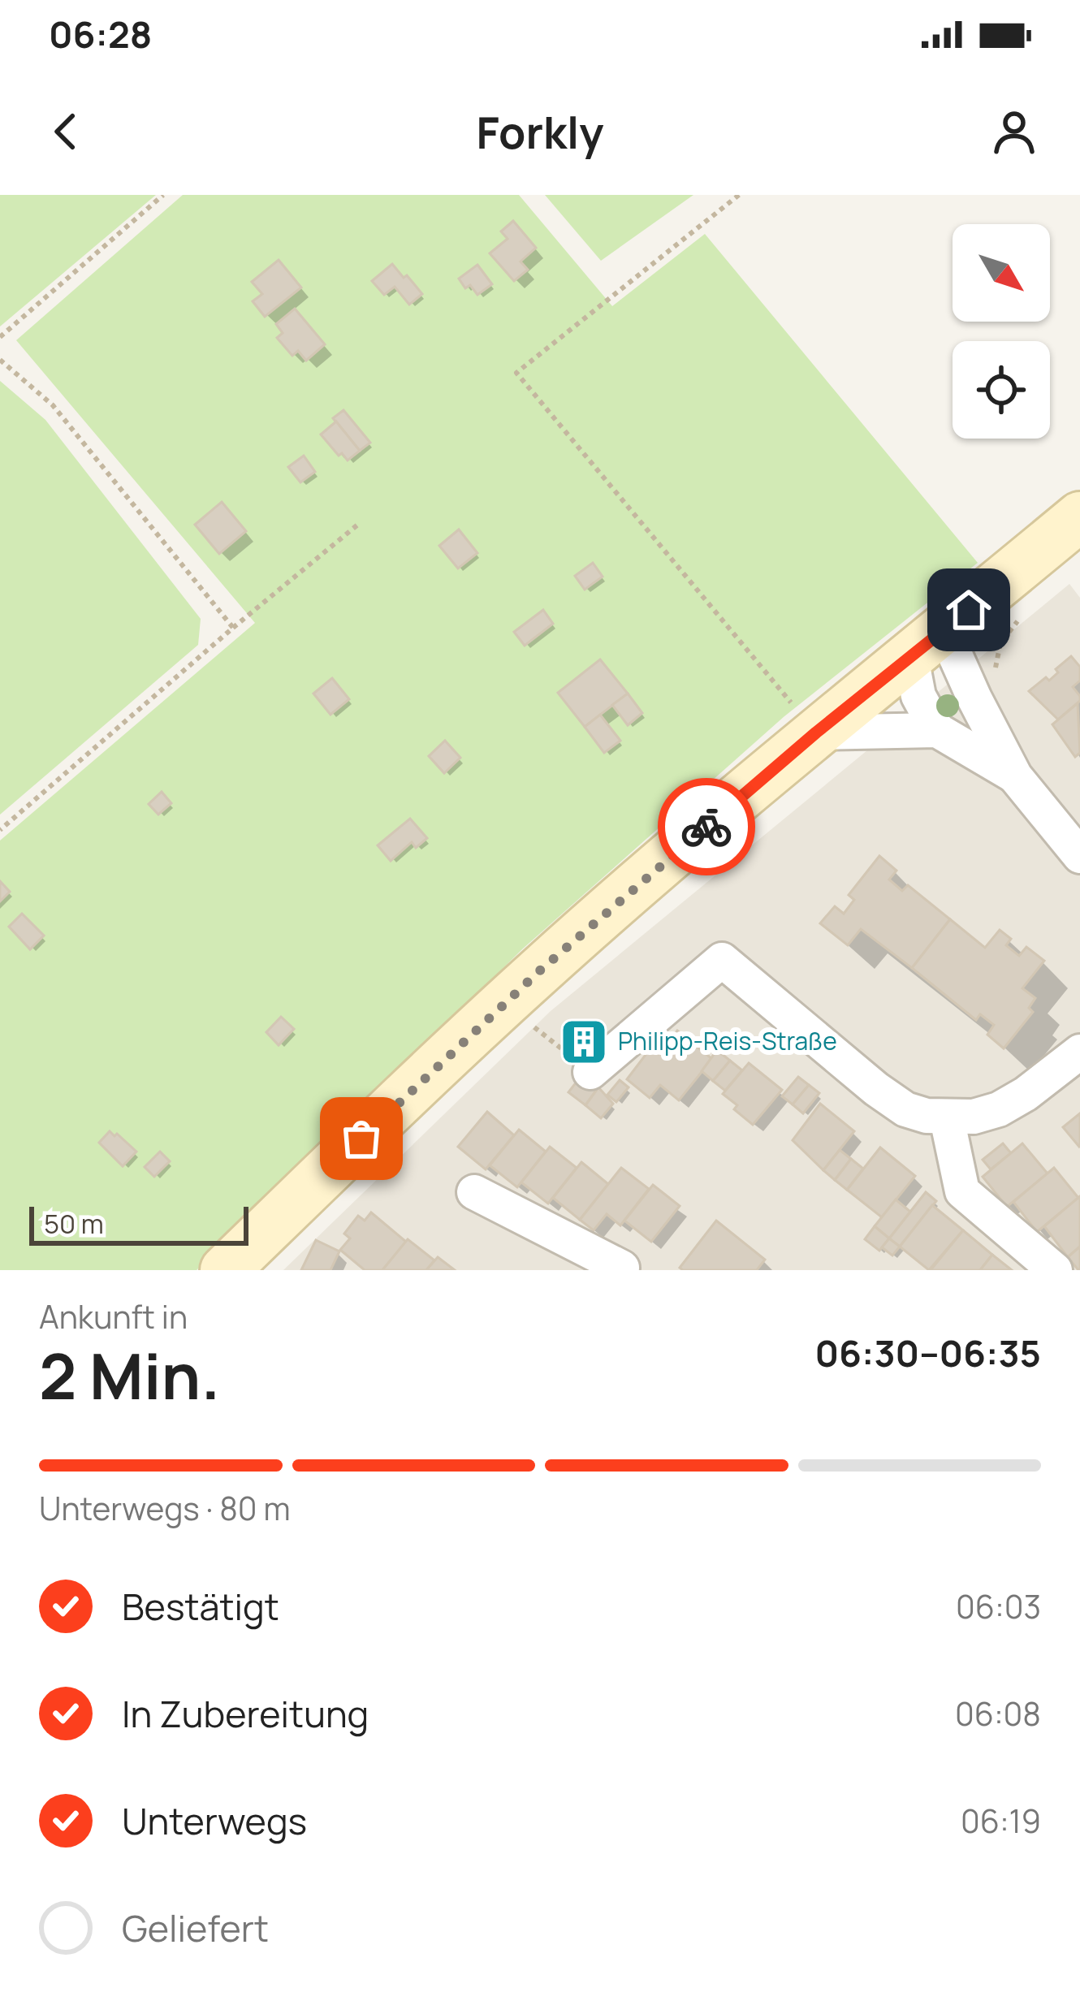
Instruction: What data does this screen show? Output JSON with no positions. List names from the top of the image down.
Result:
{
  "places": {
    "building": ["Philipp-Reis-Straße"]
  },
  "scale_bar": "50 m",
  "north": "bottom right",
  "page": {
    "status": "06:28",
    "header": "Forkly",
    "scale": "50 m",
    "heading": ["2 Min.", "Ankunft in", "06:30–06:35"],
    "bar": "Unterwegs · 80 m",
    "list": [
      ["Bestätigt", "06:03"],
      ["In Zubereitung", "06:08"],
      ["Unterwegs", "06:19"],
      "Geliefert"
    ]
  }
}
